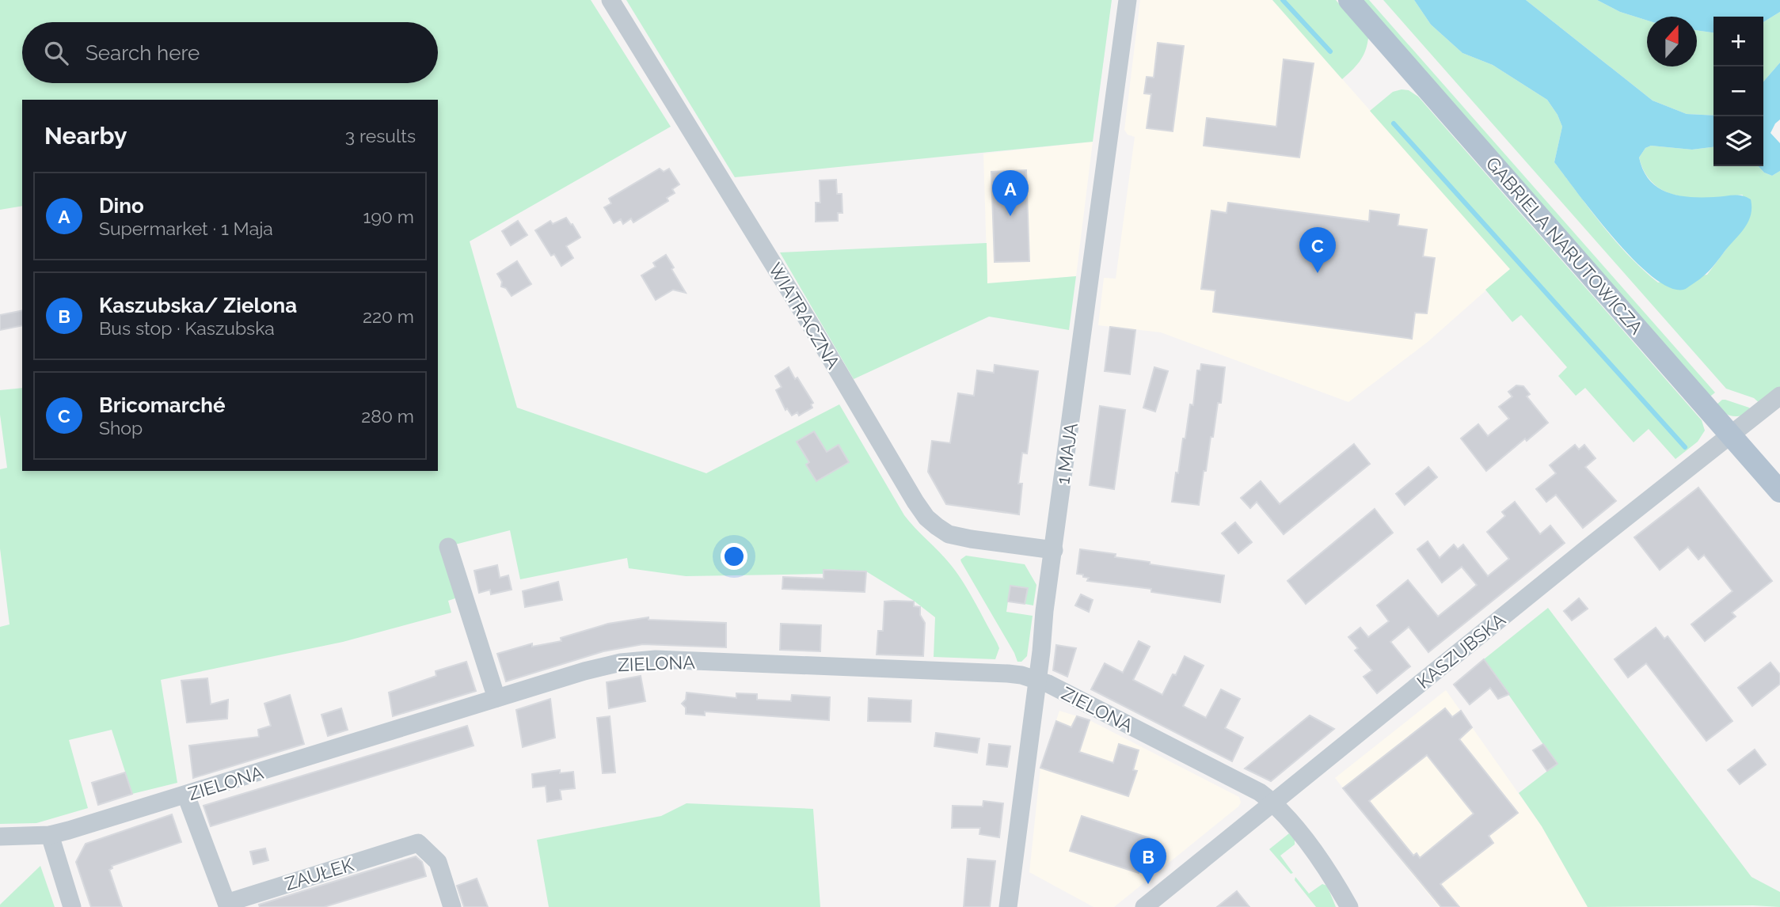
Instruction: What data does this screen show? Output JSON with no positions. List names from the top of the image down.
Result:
{
  "streets": {
    "main road": ["GABRIELA NARUTOWICZA"],
    "street": [
      "WIATRACZNA",
      "1 MAJA",
      "KASZUBSKA",
      "ZIELONA",
      "ZAUŁEK"
    ]
  },
  "crossings": [
    ["GABRIELA NARUTOWICZA", "KASZUBSKA"],
    ["WIATRACZNA", "1 MAJA"],
    ["1 MAJA", "ZIELONA"],
    ["KASZUBSKA", "ZIELONA"],
    ["ZIELONA", "ZAUŁEK"]
  ],
  "north": "top",
  "page": {
    "map_buttons": ["+", "−"],
    "search": "Search here",
    "heading": ["Nearby", "3 results"],
    "pins": ["A", "C", "B"],
    "list": [
      {
        "mark": "A",
        "name": "Dino",
        "note": "Supermarket · 1 Maja",
        "value": "190 m"
      },
      {
        "mark": "B",
        "name": "Kaszubska/ Zielona",
        "note": "Bus stop · Kaszubska",
        "value": "220 m"
      },
      {
        "mark": "C",
        "name": "Bricomarché",
        "note": "Shop",
        "value": "280 m"
      }
    ]
  }
}
